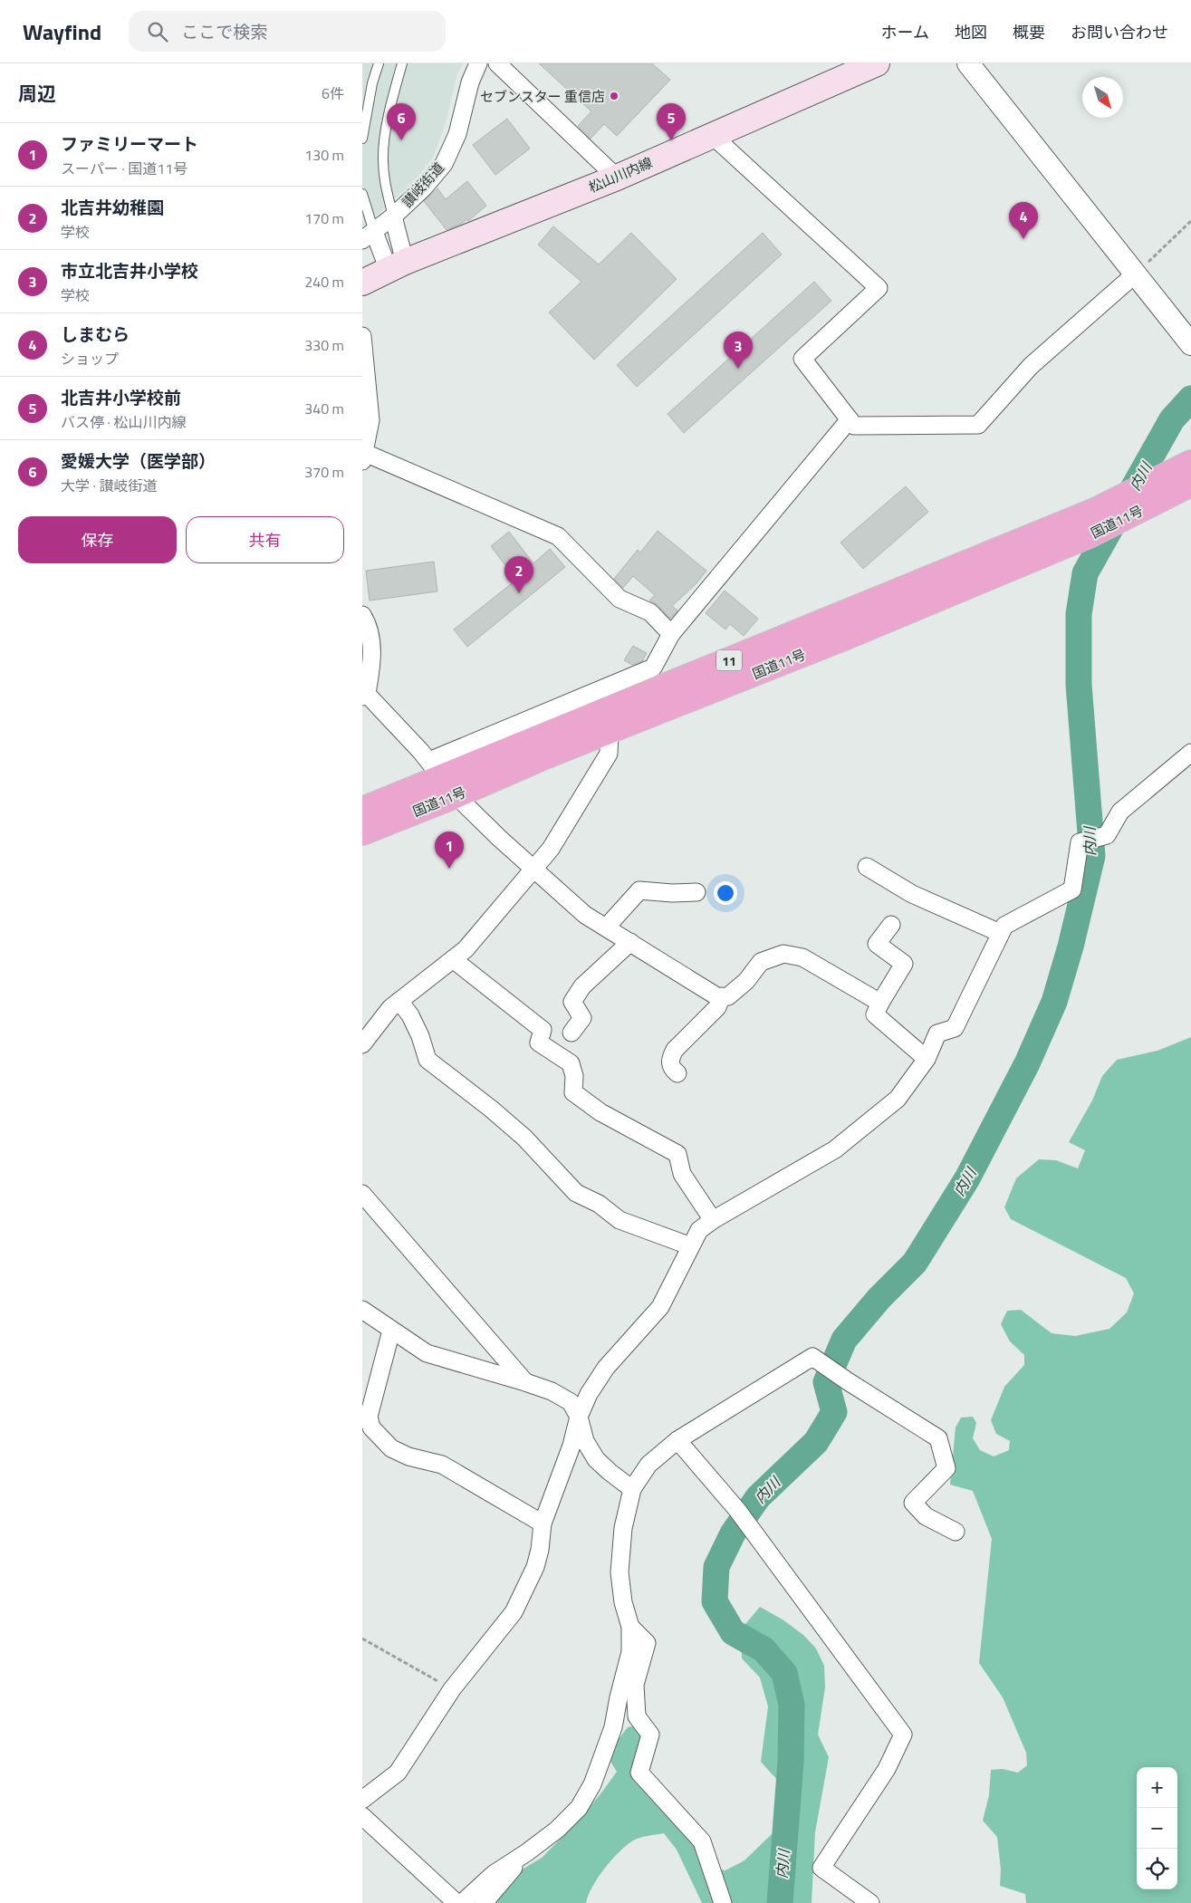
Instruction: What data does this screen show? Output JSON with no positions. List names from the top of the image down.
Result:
{
  "streets": {
    "highway": ["国道11号", "11"],
    "main road": ["松山川内線"],
    "street": ["讃岐街道"]
  },
  "water": ["内川"],
  "places": ["セブンスター 重信店"],
  "north": "bottom right",
  "page": {
    "header": "Wayfind",
    "search": "ここで検索",
    "nav": [
      "ホーム",
      "地図",
      "概要",
      "お問い合わせ"
    ],
    "heading": ["周辺", "6件"],
    "pins": [
      "5",
      "6",
      "4",
      "3",
      "2",
      "1"
    ],
    "list": [
      {
        "mark": "1",
        "name": "ファミリーマート",
        "note": "スーパー · 国道11号",
        "value": "130 m"
      },
      {
        "mark": "2",
        "name": "北吉井幼稚園",
        "note": "学校",
        "value": "170 m"
      },
      {
        "mark": "3",
        "name": "市立北吉井小学校",
        "note": "学校",
        "value": "240 m"
      },
      {
        "mark": "4",
        "name": "しまむら",
        "note": "ショップ",
        "value": "330 m"
      },
      {
        "mark": "5",
        "name": "北吉井小学校前",
        "note": "バス停 · 松山川内線",
        "value": "340 m"
      },
      {
        "mark": "6",
        "name": "愛媛大学（医学部）",
        "note": "大学 · 讃岐街道",
        "value": "370 m"
      }
    ],
    "buttons": ["保存", "共有"],
    "map_buttons": ["+", "−"]
  }
}
